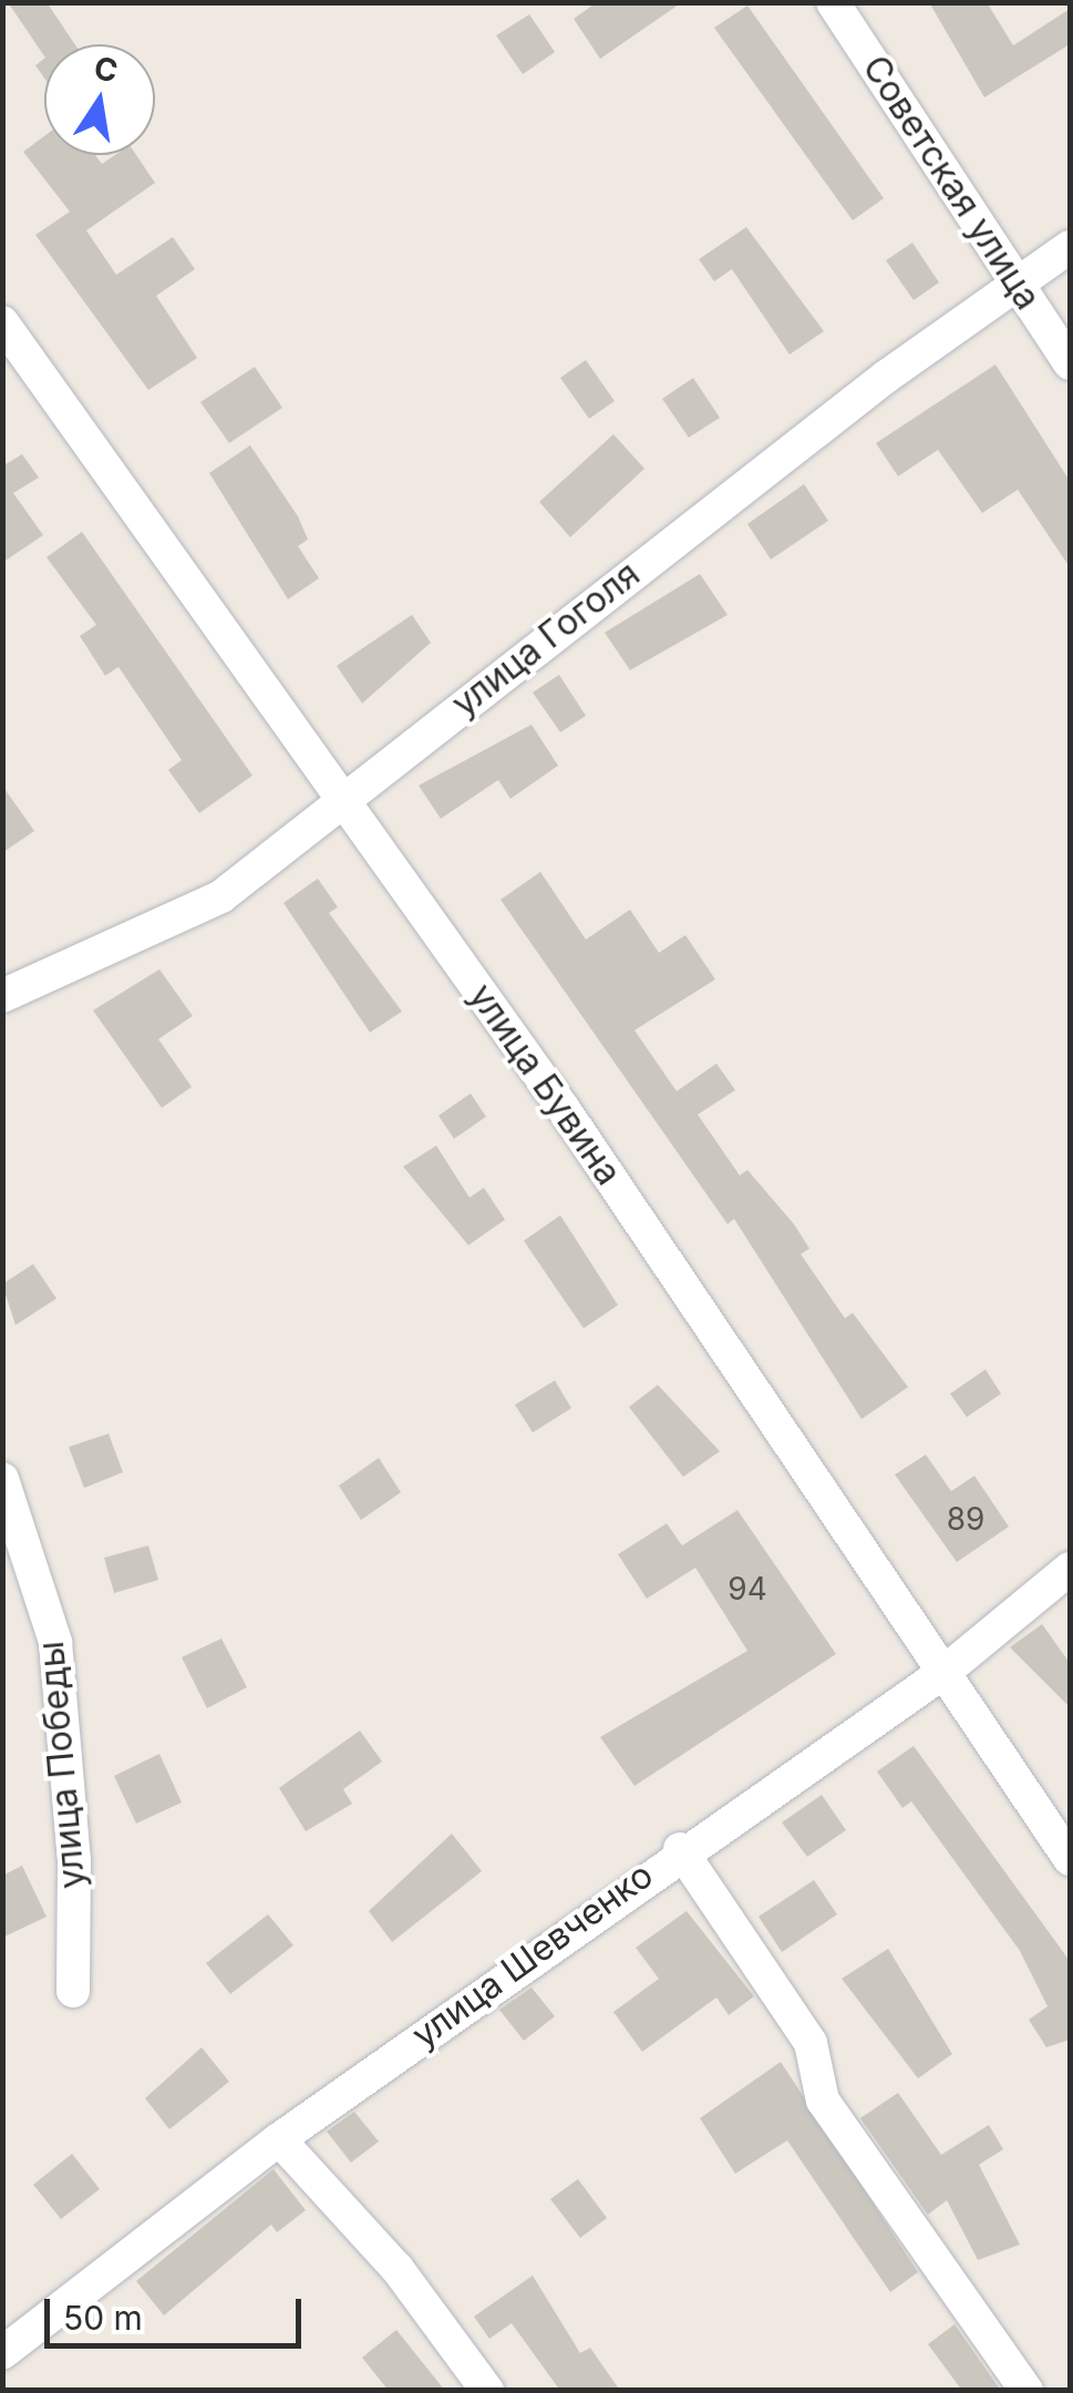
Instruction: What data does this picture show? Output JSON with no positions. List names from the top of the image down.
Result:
{
  "streets": {
    "street": [
      "Советская улица",
      "улица Гоголя",
      "улица Бувина",
      "улица Победы",
      "улица Шевченко"
    ]
  },
  "crossings": [
    ["Советская улица", "улица Гоголя"],
    ["улица Гоголя", "улица Бувина"],
    ["улица Бувина", "улица Шевченко"]
  ],
  "house_numbers": ["89", "94"],
  "scale_bar": "50 m",
  "north": "top"
}
